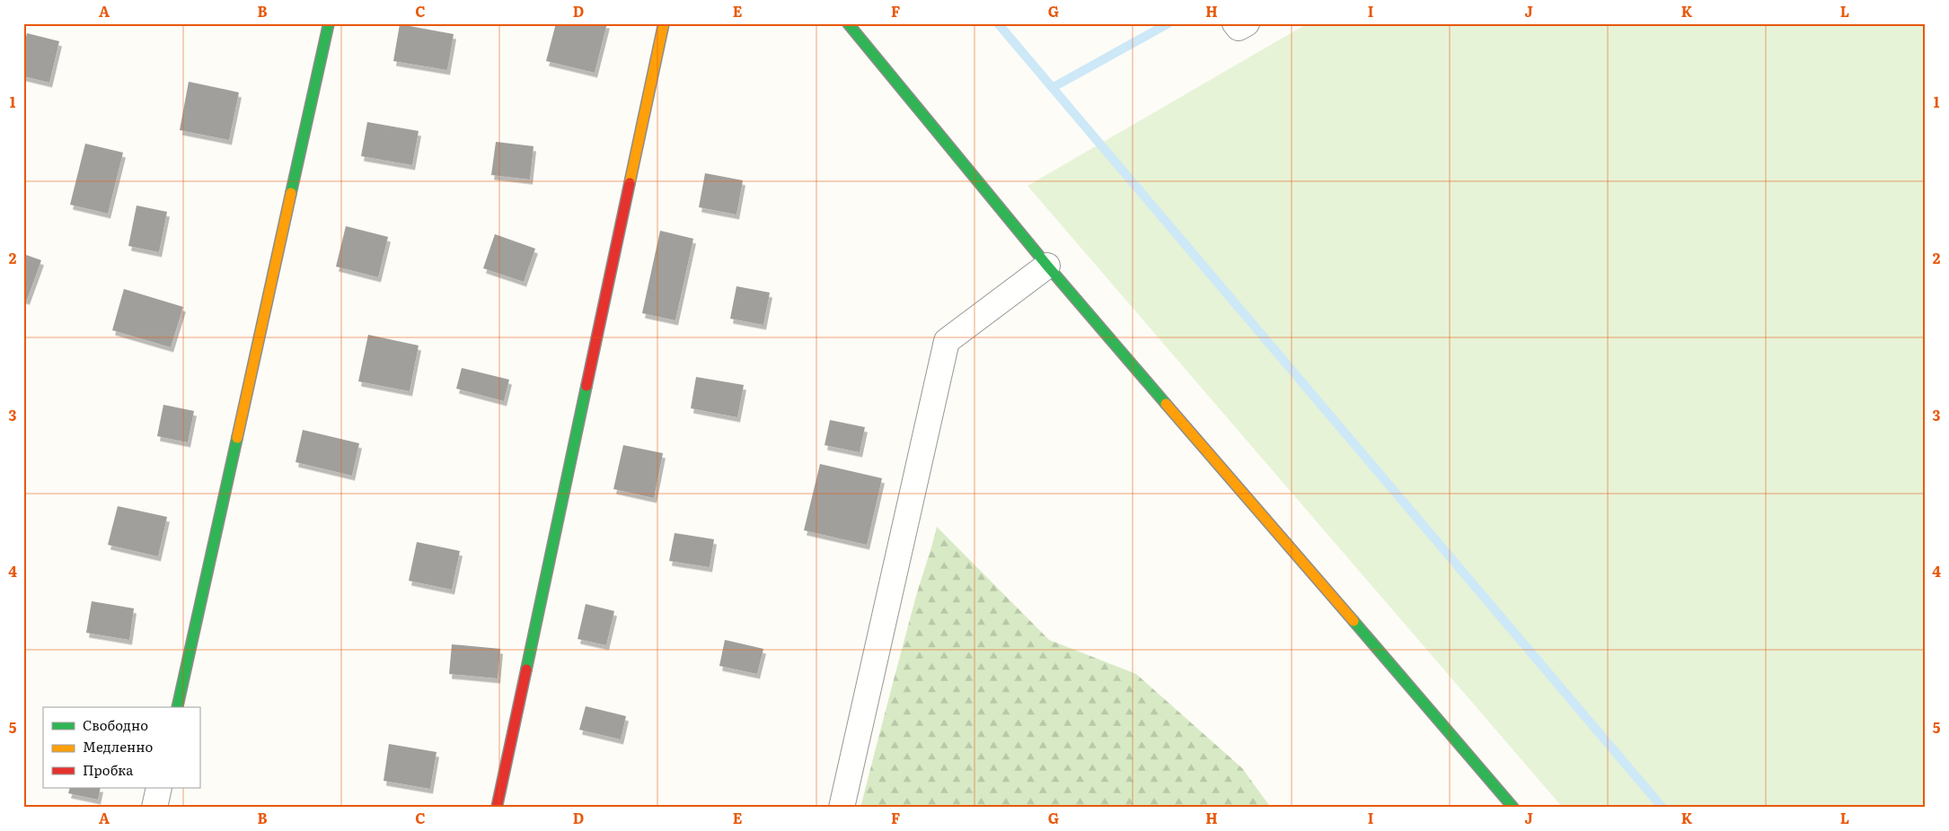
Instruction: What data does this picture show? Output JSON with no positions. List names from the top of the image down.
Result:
{
  "legend": ["Свободно", "Медленно", "Пробка"],
  "grid": {
    "columns": [
      "A",
      "B",
      "C",
      "D",
      "E",
      "F",
      "G",
      "H",
      "I",
      "J",
      "K",
      "L"
    ],
    "rows": [
      "1",
      "2",
      "3",
      "4",
      "5"
    ]
  }
}
